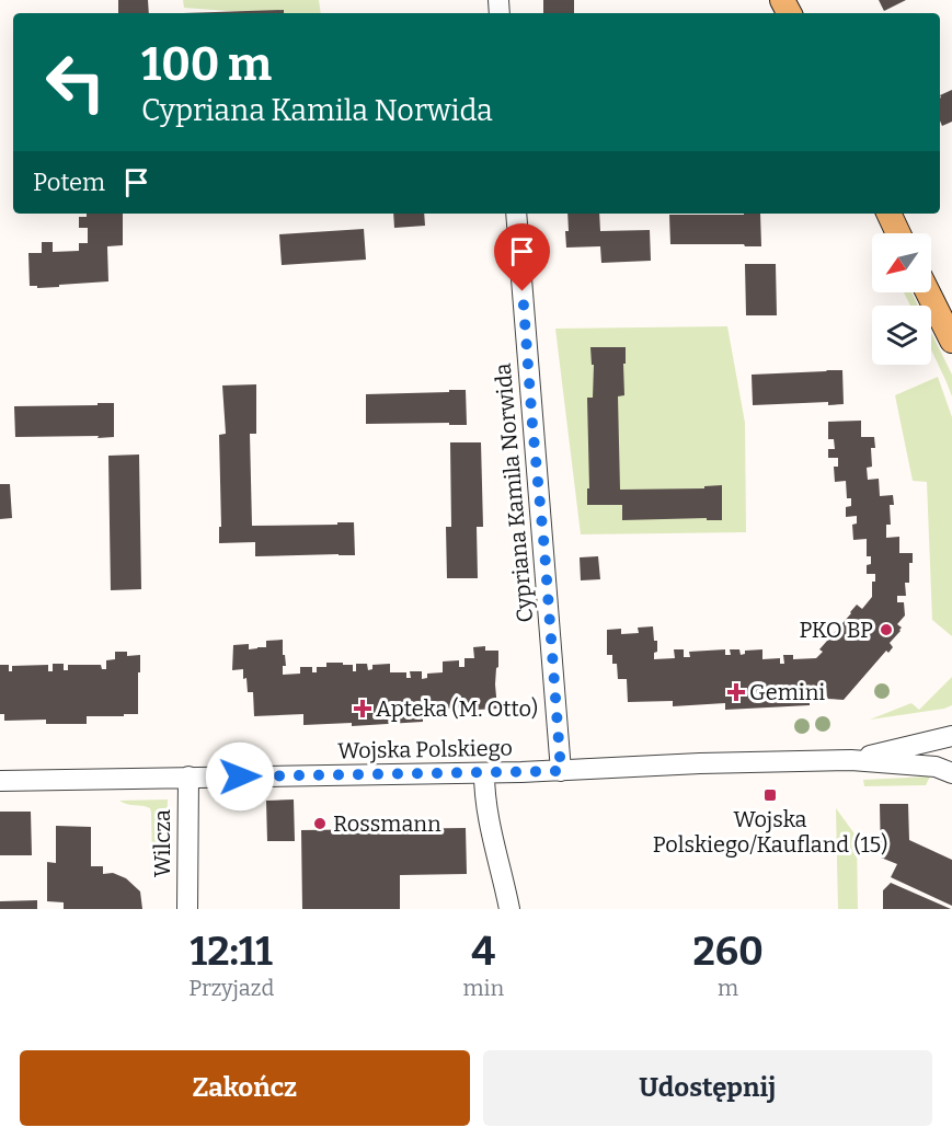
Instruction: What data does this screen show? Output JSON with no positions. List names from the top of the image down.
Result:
{
  "streets": {
    "street": ["Cypriana Kamila Norwida", "Wojska Polskiego", "Wilcza"]
  },
  "crossings": [
    ["Cypriana Kamila Norwida", "Wojska Polskiego"],
    ["Wojska Polskiego", "Wilcza"]
  ],
  "places": {
    "other": ["PKO BP", "Rossmann"],
    "health": ["Gemini", "Apteka (M. Otto)"],
    "transit": ["Wojska Polskiego/Kaufland (15)"]
  },
  "north": "bottom left",
  "page": {
    "turn": ["100 m", "Cypriana Kamila Norwida"],
    "then": "Potem",
    "eta": [
      "12:11",
      "Przyjazd",
      "4",
      "min",
      "260",
      "m"
    ],
    "buttons": ["Zakończ", "Udostępnij"]
  }
}
